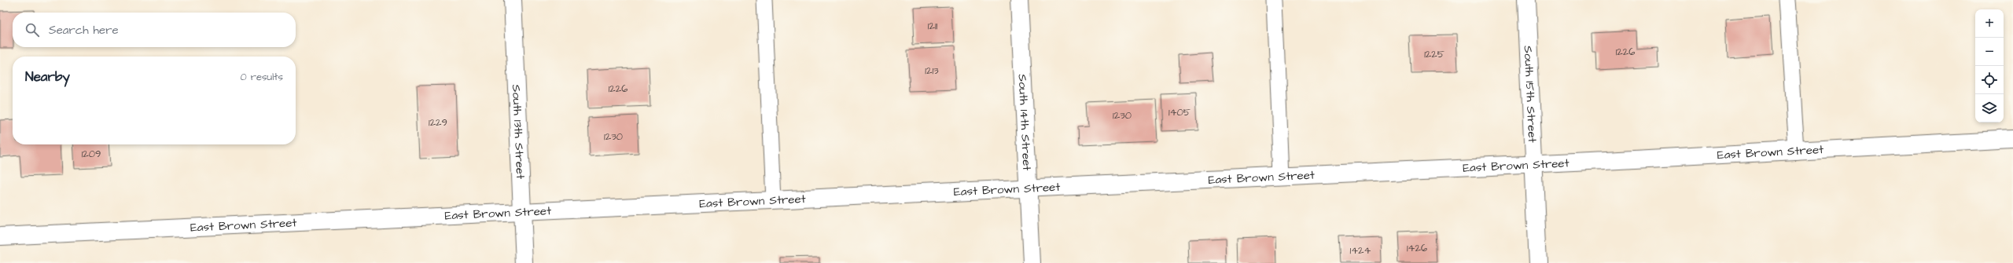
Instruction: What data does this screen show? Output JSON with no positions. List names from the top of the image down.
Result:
{
  "streets": {
    "street": [
      "South 15th Street",
      "South 14th Street",
      "South 13th Street",
      "East Brown Street"
    ]
  },
  "crossings": [
    ["South 15th Street", "East Brown Street"],
    ["South 14th Street", "East Brown Street"],
    ["South 13th Street", "East Brown Street"]
  ],
  "house_numbers": [
    "1211",
    "1226",
    "1225",
    "1213",
    "1226",
    "1405",
    "1230",
    "1229",
    "1230",
    "1209",
    "1426",
    "1424"
  ],
  "page": {
    "map_buttons": ["+", "−"],
    "search": "Search here",
    "heading": ["Nearby", "0 results"]
  }
}
